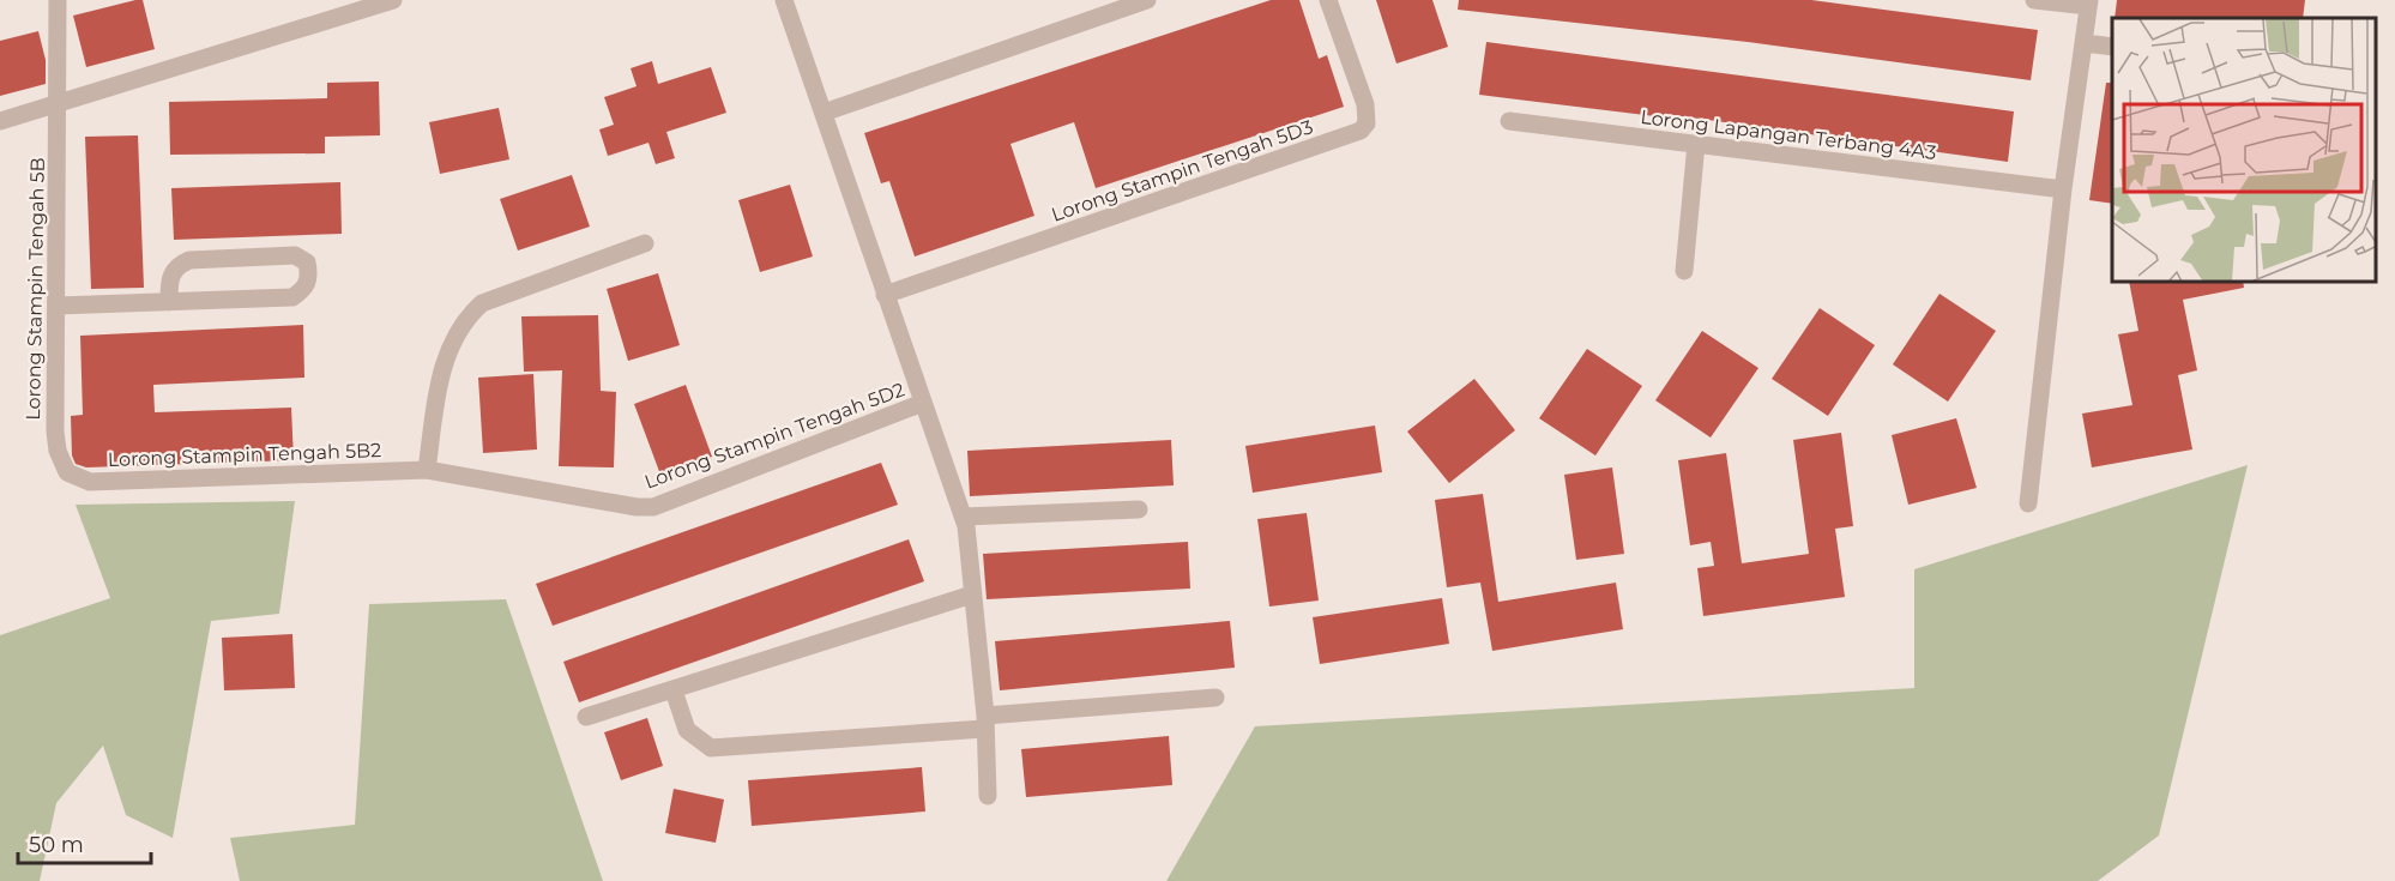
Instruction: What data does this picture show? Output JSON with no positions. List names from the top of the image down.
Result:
{
  "streets": {
    "street": [
      "Lorong Lapangan Terbang 4A3",
      "Lorong Stampin Tengah 5D3",
      "Lorong Stampin Tengah 5B",
      "Lorong Stampin Tengah 5D2",
      "Lorong Stampin Tengah 5B2"
    ]
  },
  "crossings": [
    ["Lorong Stampin Tengah 5B", "Lorong Stampin Tengah 5B2"],
    ["Lorong Stampin Tengah 5D2", "Lorong Stampin Tengah 5B2"]
  ],
  "scale_bar": "50 m"
}
